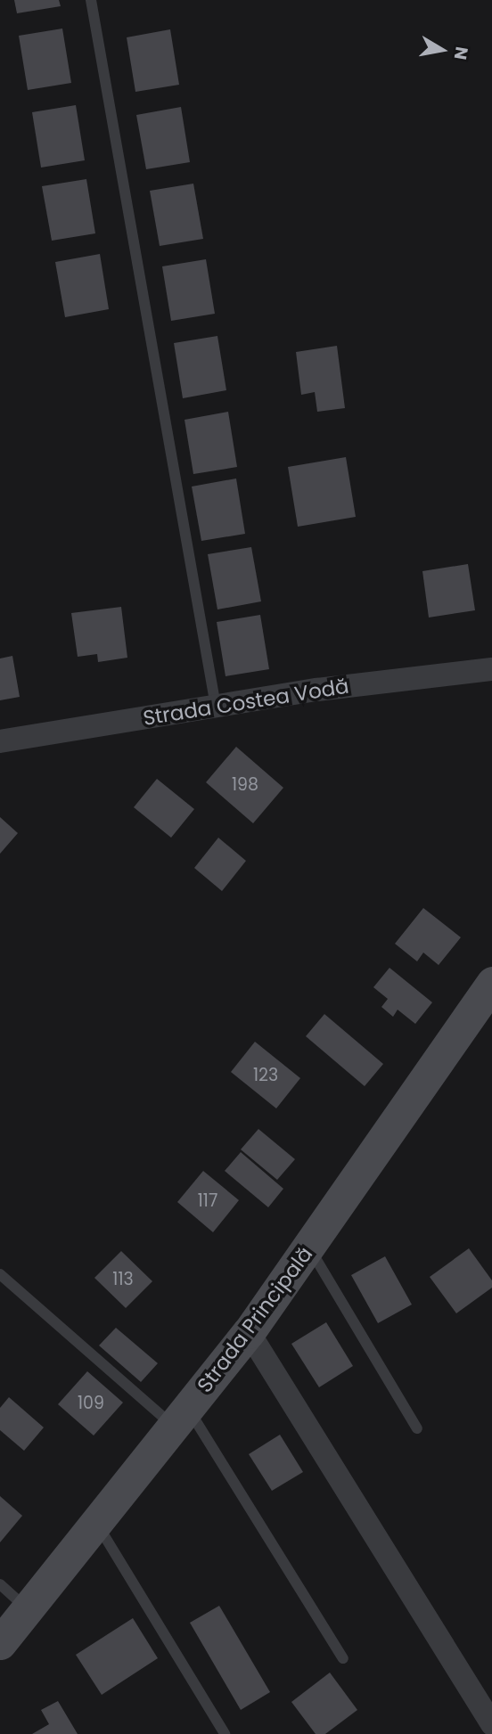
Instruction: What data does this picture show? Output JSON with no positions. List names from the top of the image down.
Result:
{
  "streets": {
    "street": ["Strada Costea Vodă", "Strada Principală"]
  },
  "house_numbers": [
    "198",
    "123",
    "117",
    "113",
    "109"
  ],
  "north": "right"
}
